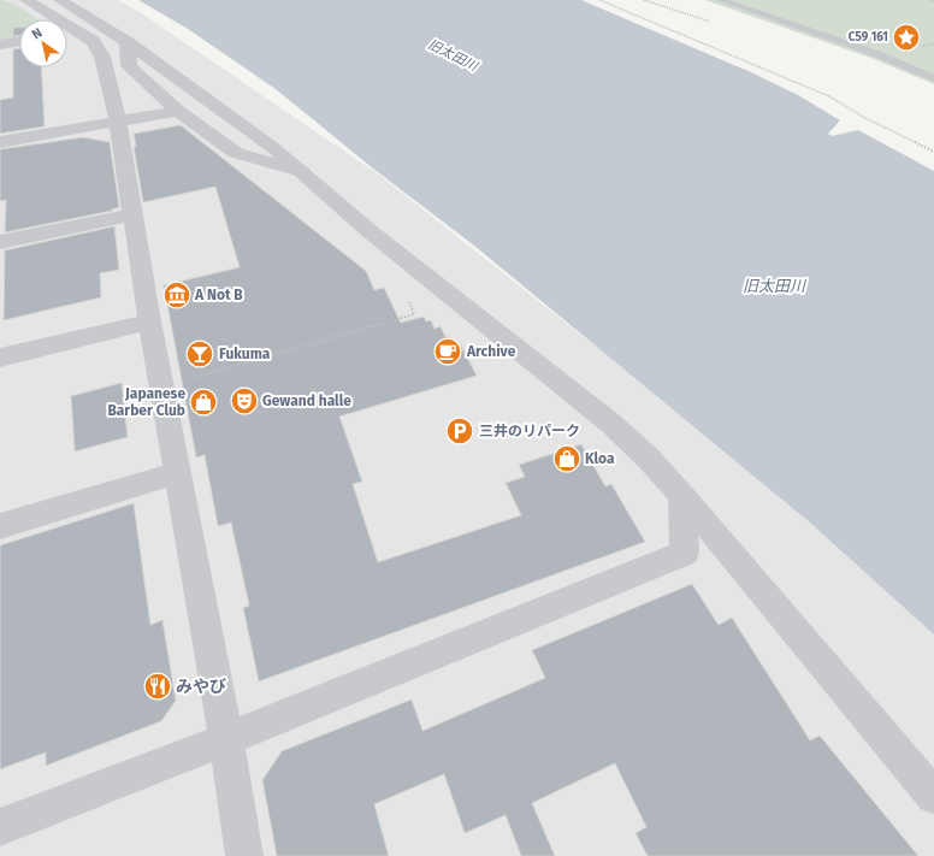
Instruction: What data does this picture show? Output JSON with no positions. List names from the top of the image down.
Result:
{
  "water": ["旧太田川"],
  "places": {
    "place": ["C59 161"],
    "museum": ["A Not B"],
    "cafe": ["Archive"],
    "bar": ["Fukuma"],
    "theatre": ["Gewand halle"],
    "shop": ["Japanese Barber Club", "Kloa"],
    "parking": ["三井のリパーク"],
    "restaurant": ["みやび"]
  },
  "north": "top left"
}
